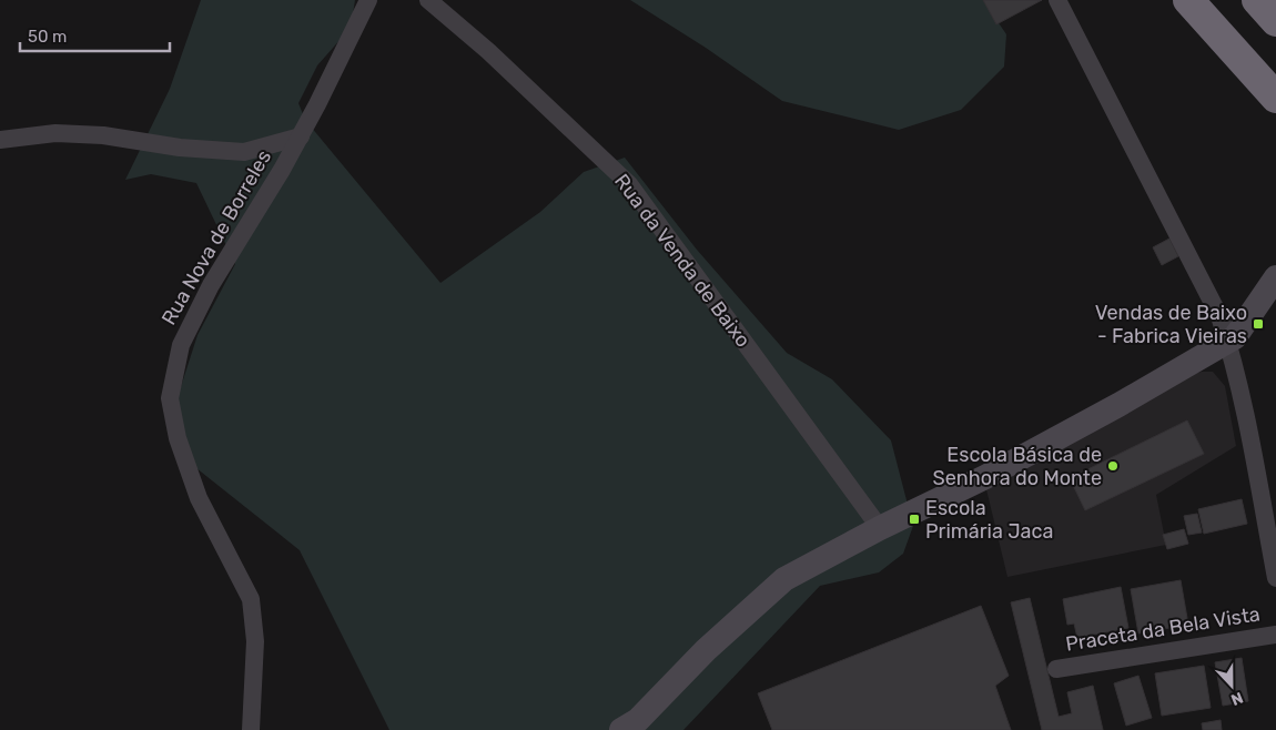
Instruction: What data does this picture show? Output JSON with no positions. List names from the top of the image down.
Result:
{
  "streets": {
    "street": ["Rua Nova de Borreles", "Rua da Venda de Baixo", "Praceta da Bela Vista"]
  },
  "places": {
    "transit": ["Vendas de Baixo - Fabrica Vieiras", "Escola Primária Jaca"],
    "other": ["Escola Básica de Senhora do Monte"]
  },
  "scale_bar": "50 m",
  "north": "bottom"
}
